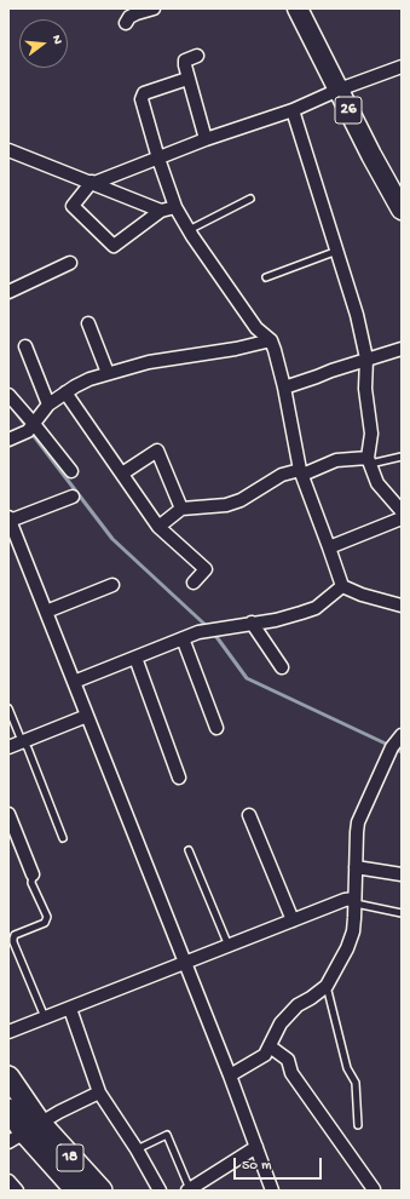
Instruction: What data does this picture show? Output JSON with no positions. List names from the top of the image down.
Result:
{
  "streets": {
    "highway": ["18"],
    "main road": ["26"]
  },
  "scale_bar": "50 m",
  "north": "right"
}
